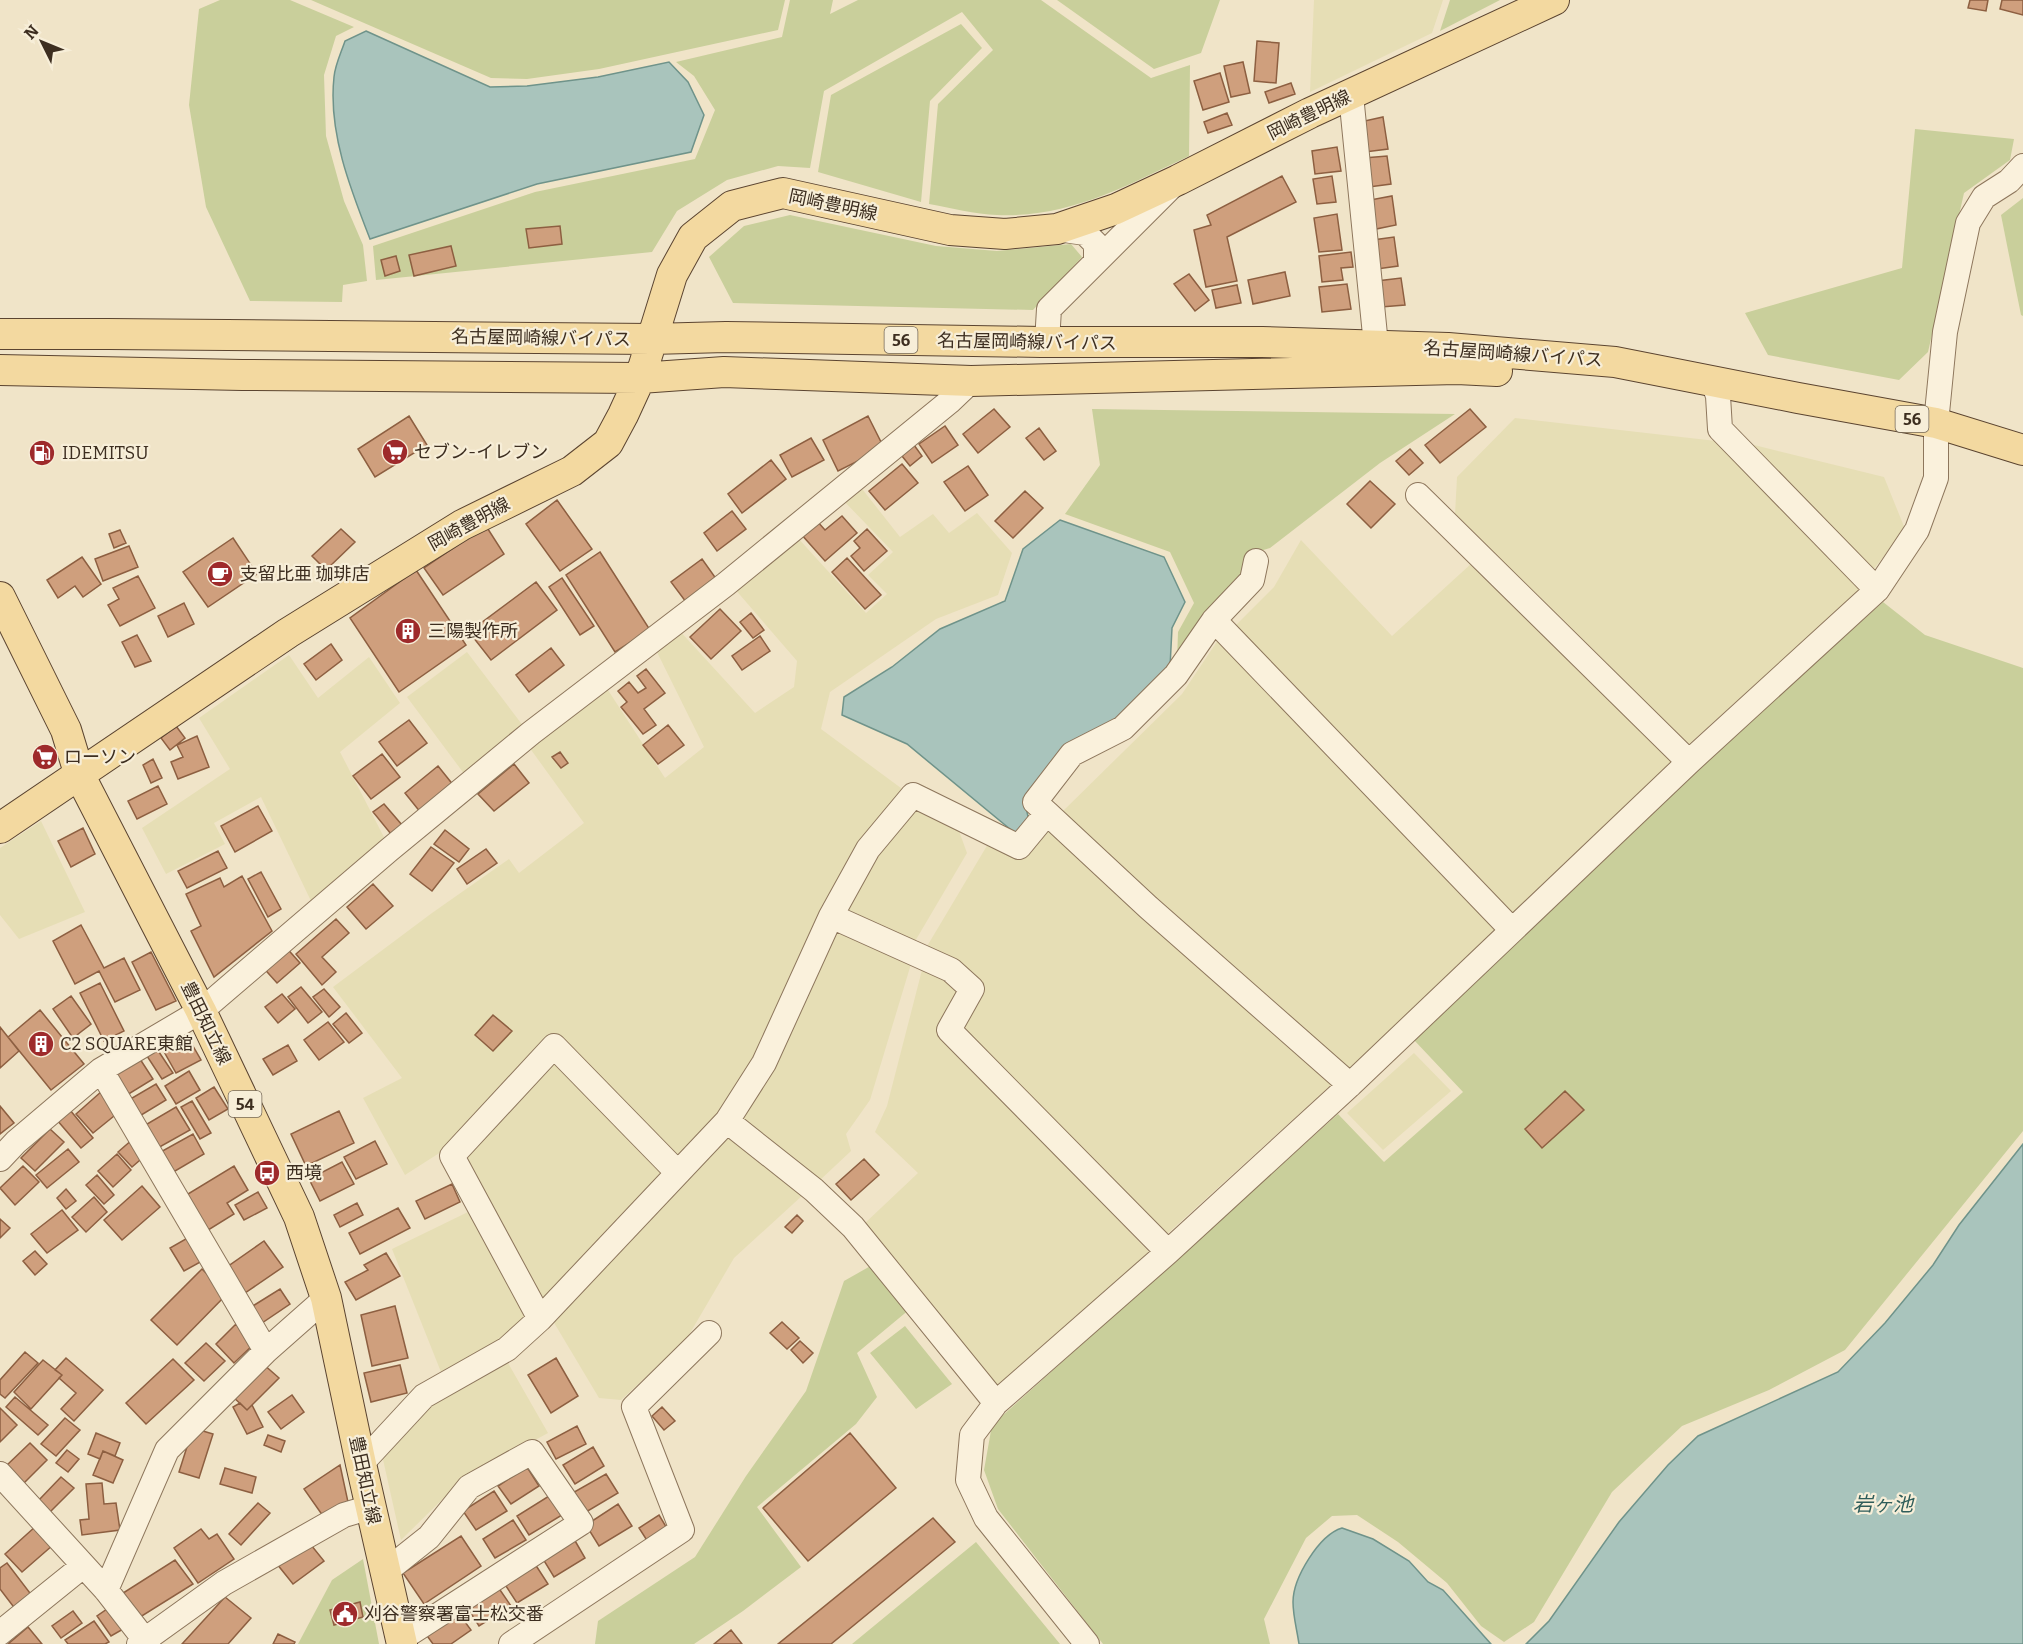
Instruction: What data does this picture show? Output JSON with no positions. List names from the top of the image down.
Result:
{
  "streets": {
    "main road": [
      "岡崎豊明線",
      "名古屋岡崎線バイパス",
      "56",
      "豊田知立線",
      "54"
    ]
  },
  "crossings": [
    ["岡崎豊明線", "名古屋岡崎線バイパス"],
    ["岡崎豊明線", "豊田知立線"]
  ],
  "water": ["岩ヶ池"],
  "places": {
    "supermarket": ["セブン-イレブン", "ローソン"],
    "fuel station": ["IDEMITSU"],
    "cafe": ["支留比亜 珈琲店"],
    "building": ["三陽製作所", "C2 SQUARE東館"],
    "bus stop": ["西境"],
    "public building": ["刈谷警察署富士松交番"]
  },
  "north": "top left"
}
